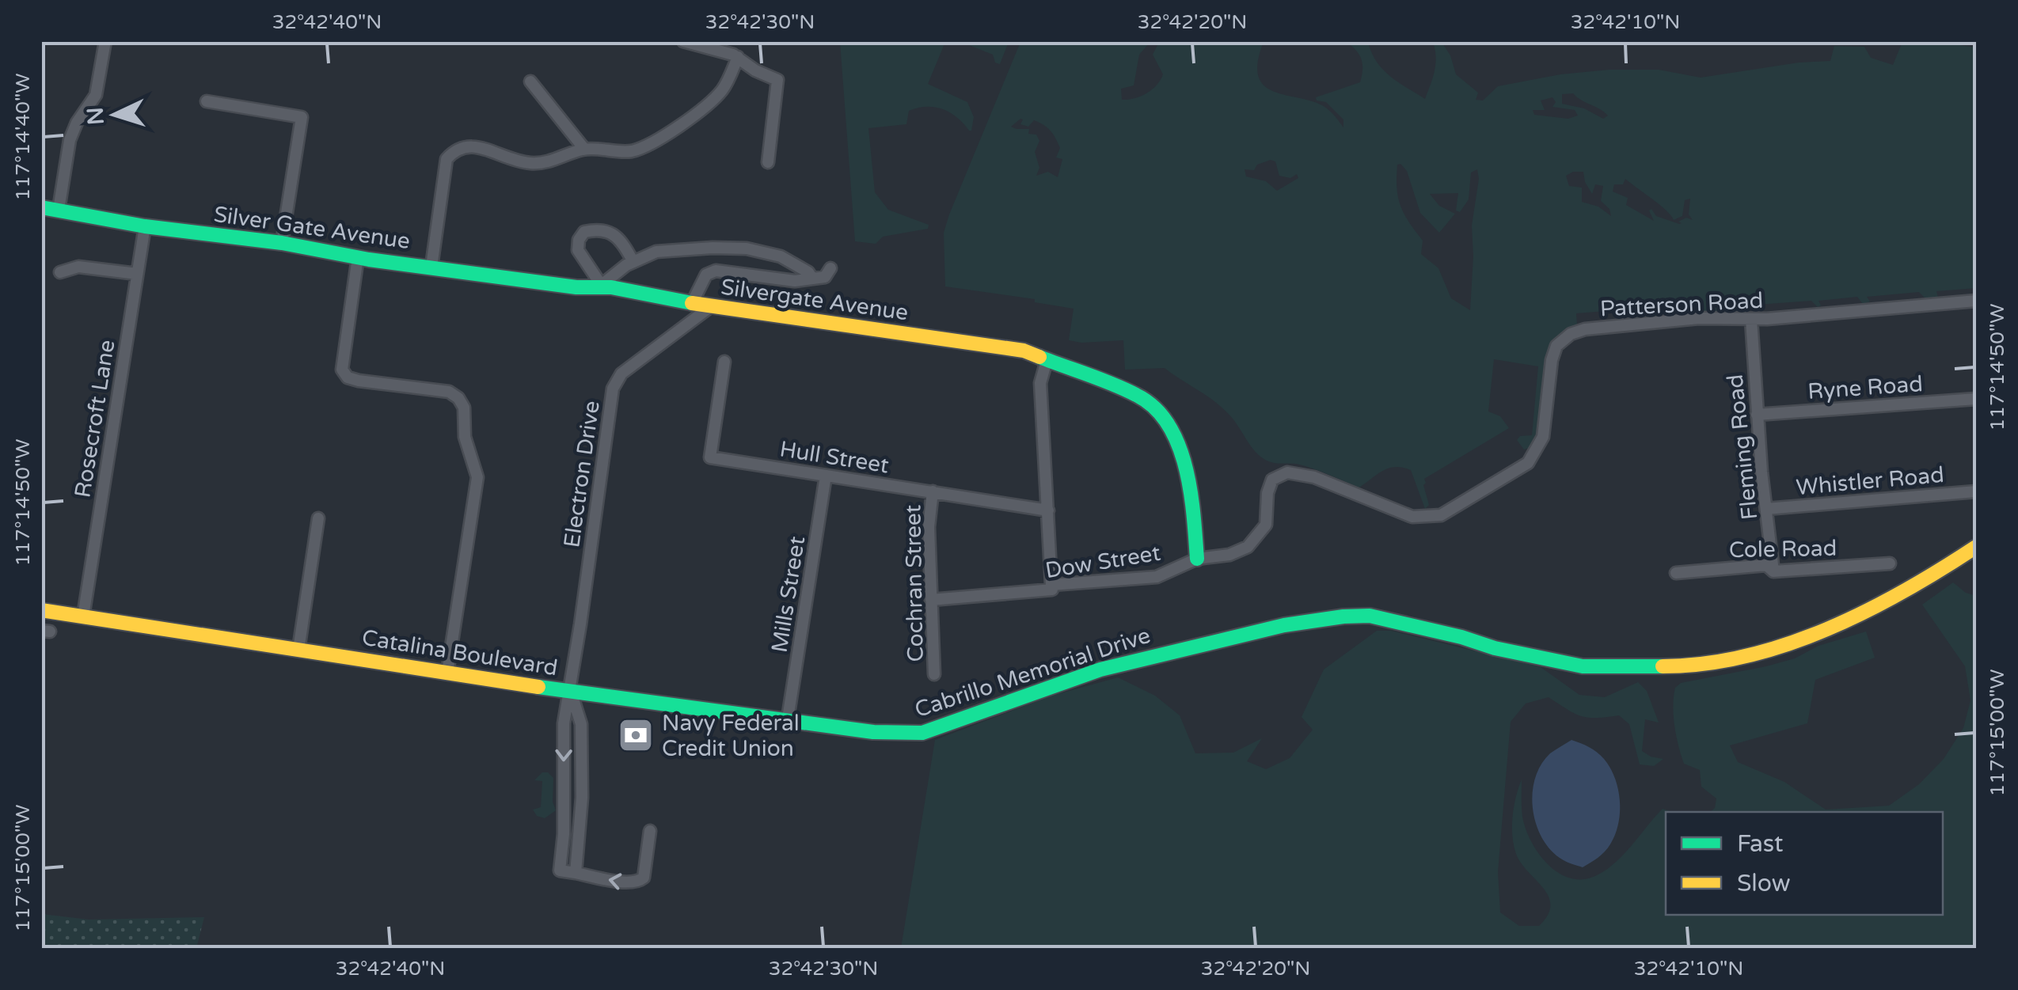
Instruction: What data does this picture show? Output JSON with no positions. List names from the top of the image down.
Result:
{
  "streets": {
    "main road": [
      "Silver Gate Avenue",
      "Silvergate Avenue",
      "Catalina Boulevard",
      "Cabrillo Memorial Drive"
    ],
    "street": [
      "Patterson Road",
      "Ryne Road",
      "Rosecroft Lane",
      "Fleming Road",
      "Hull Street",
      "Electron Drive",
      "Whistler Road",
      "Cole Road",
      "Dow Street",
      "Cochran Street",
      "Mills Street"
    ]
  },
  "crossings": [
    ["Silver Gate Avenue", "Silvergate Avenue"],
    ["Silver Gate Avenue", "Rosecroft Lane"],
    ["Silvergate Avenue", "Electron Drive"],
    ["Patterson Road", "Fleming Road"],
    ["Patterson Road", "Dow Street"],
    ["Ryne Road", "Fleming Road"],
    ["Rosecroft Lane", "Catalina Boulevard"],
    ["Fleming Road", "Whistler Road"],
    ["Fleming Road", "Cole Road"],
    ["Hull Street", "Cochran Street"],
    ["Hull Street", "Mills Street"],
    ["Electron Drive", "Catalina Boulevard"],
    ["Dow Street", "Cochran Street"],
    ["Mills Street", "Catalina Boulevard"],
    ["Catalina Boulevard", "Cabrillo Memorial Drive"]
  ],
  "places": {
    "bank": ["Navy Federal Credit Union"]
  },
  "legend": ["Fast", "Slow"],
  "north": "left",
  "coordinates": [
    "32°42'40\"N",
    "32°42'30\"N",
    "32°42'20\"N",
    "32°42'10\"N",
    "117°14'40\"W",
    "117°14'50\"W",
    "117°15'00\"W"
  ]
}
